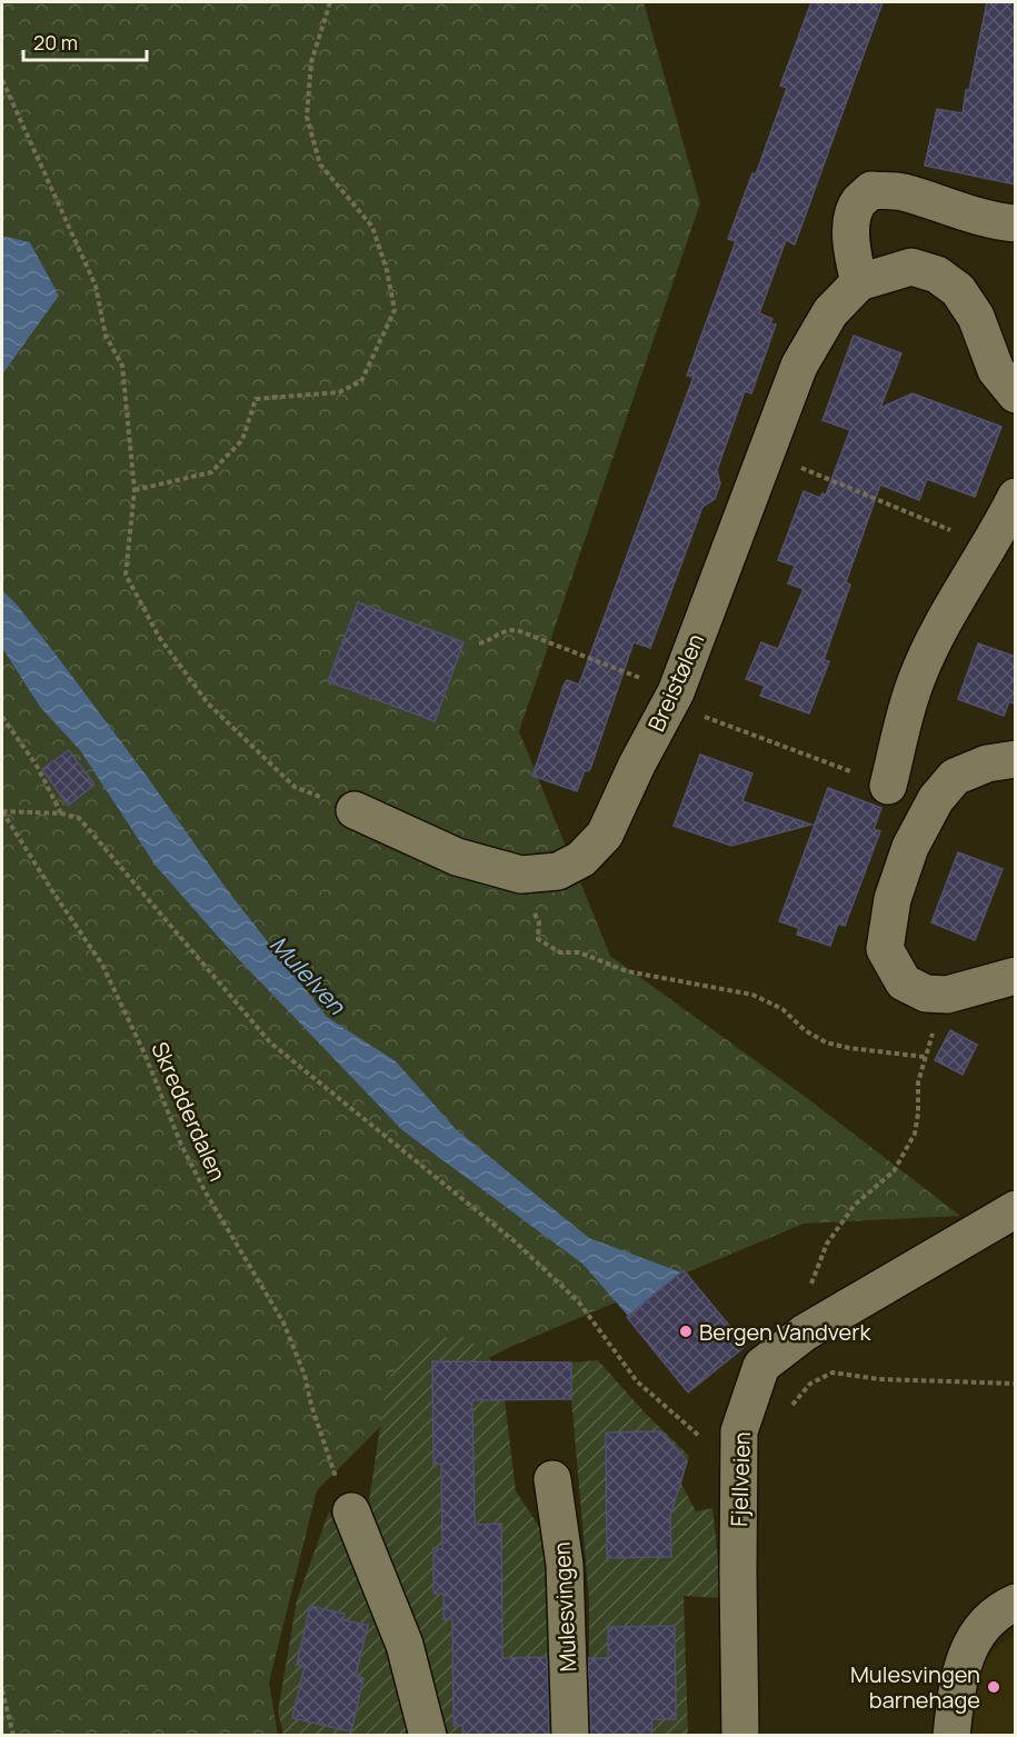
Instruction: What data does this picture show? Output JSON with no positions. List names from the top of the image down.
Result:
{
  "streets": {
    "street": ["Breistølen", "Fjellveien", "Mulesvingen"],
    "path": ["Skredderdalen"]
  },
  "water": ["Mulelven"],
  "places": ["Bergen Vandverk", "Mulesvingen barnehage"],
  "scale_bar": "20 m"
}
